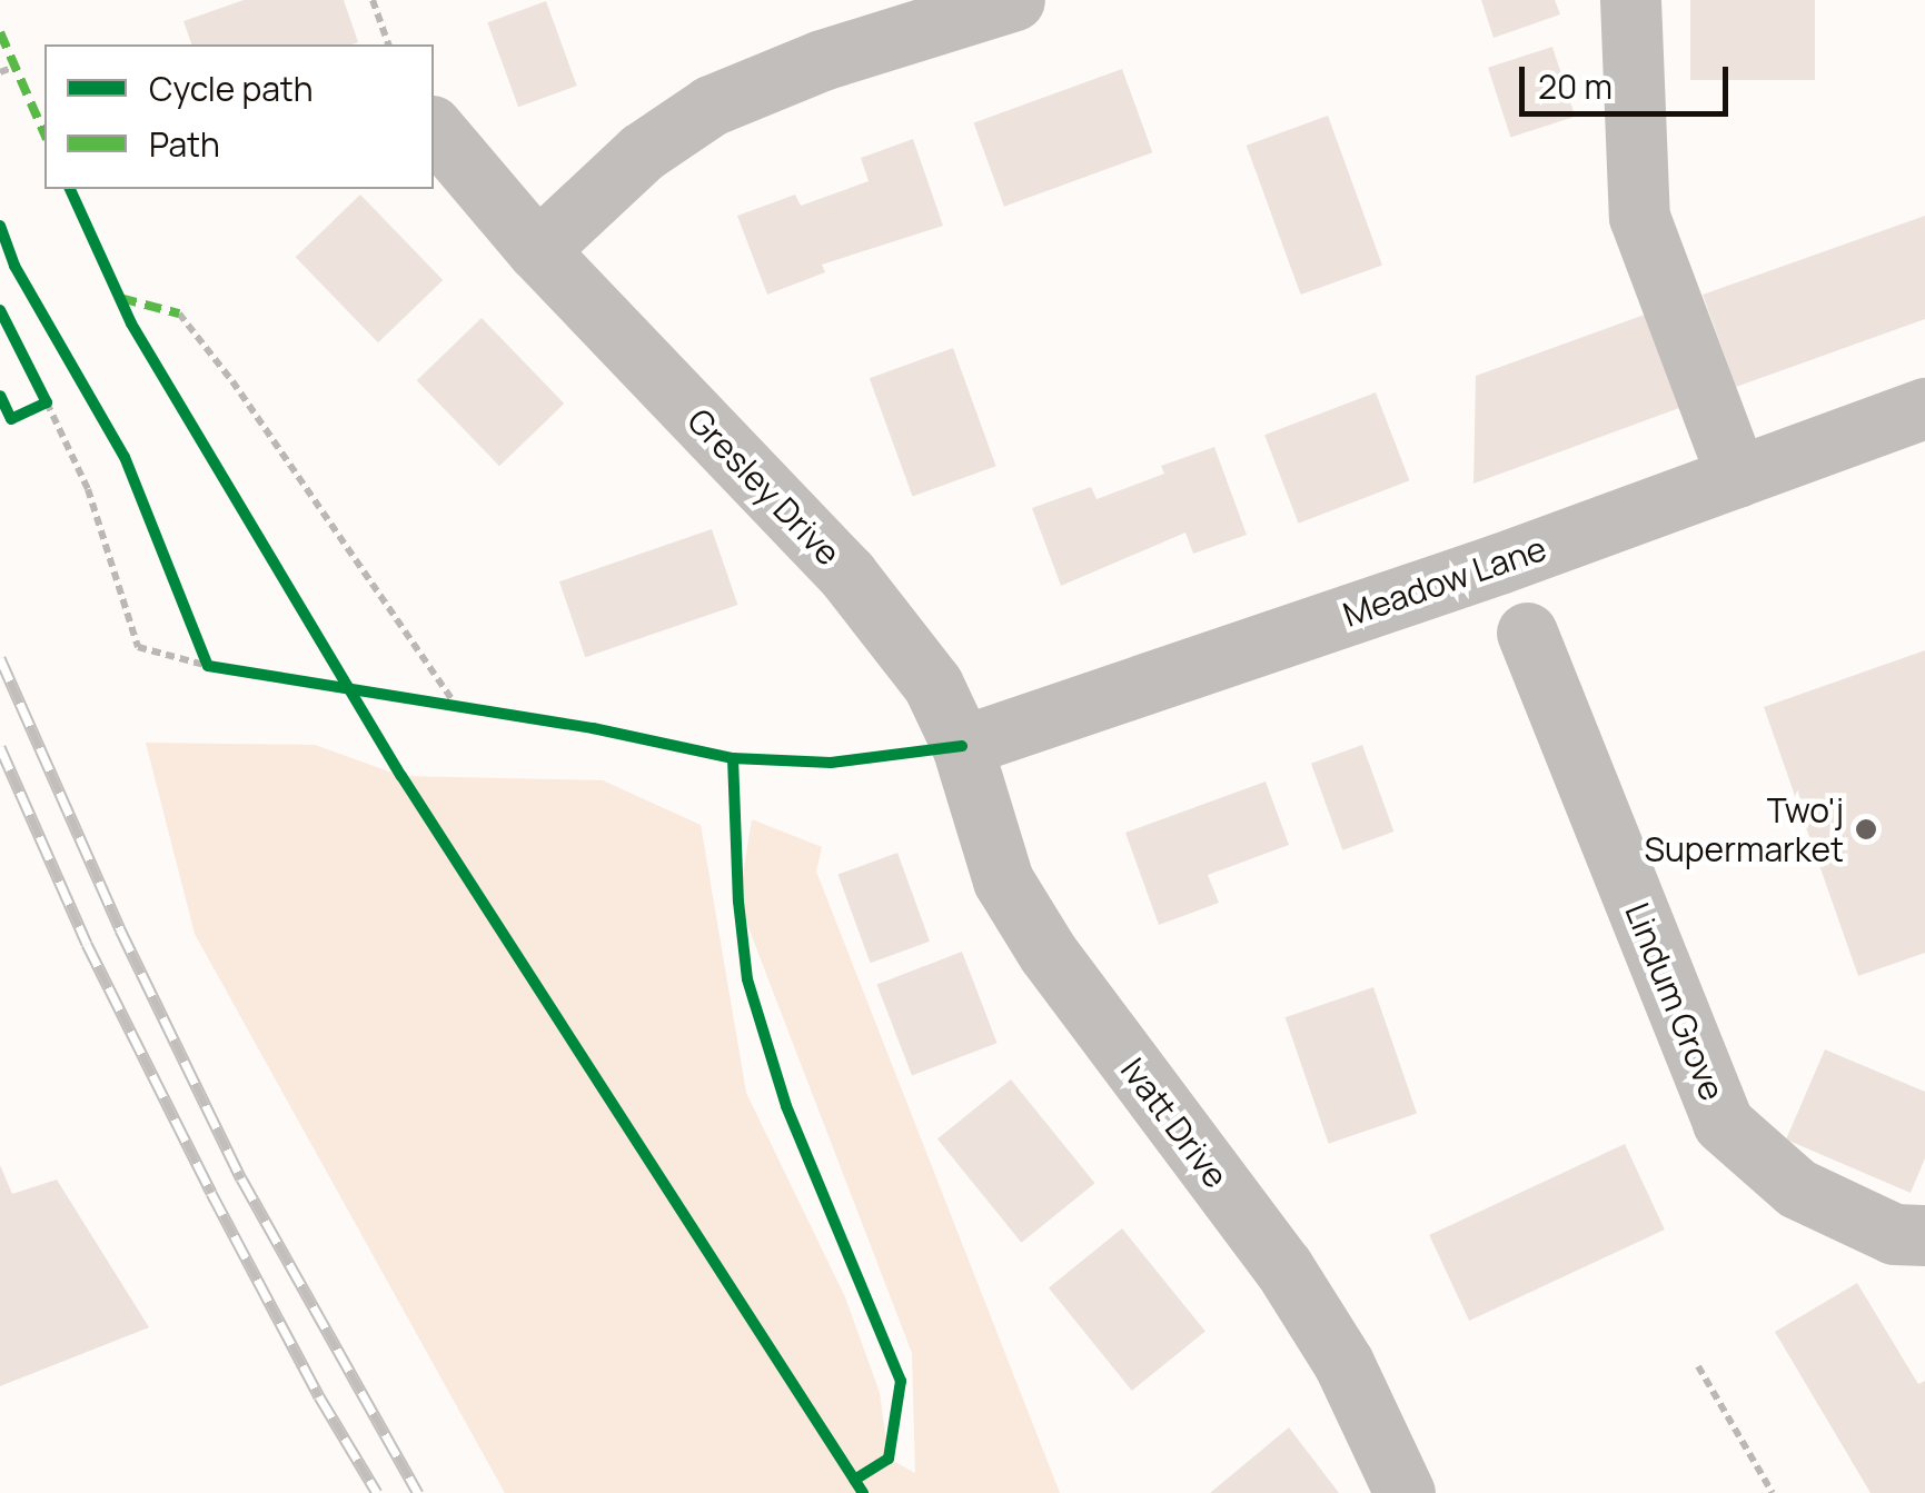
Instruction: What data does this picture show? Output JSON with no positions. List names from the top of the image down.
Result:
{
  "streets": {
    "street": [
      "Gresley Drive",
      "Meadow Lane",
      "Lindum Grove",
      "Ivatt Drive"
    ]
  },
  "crossings": [
    ["Gresley Drive", "Meadow Lane"],
    ["Gresley Drive", "Ivatt Drive"],
    ["Meadow Lane", "Ivatt Drive"]
  ],
  "places": ["Two'j Supermarket"],
  "legend": ["Cycle path", "Path"],
  "scale_bar": "20 m"
}
